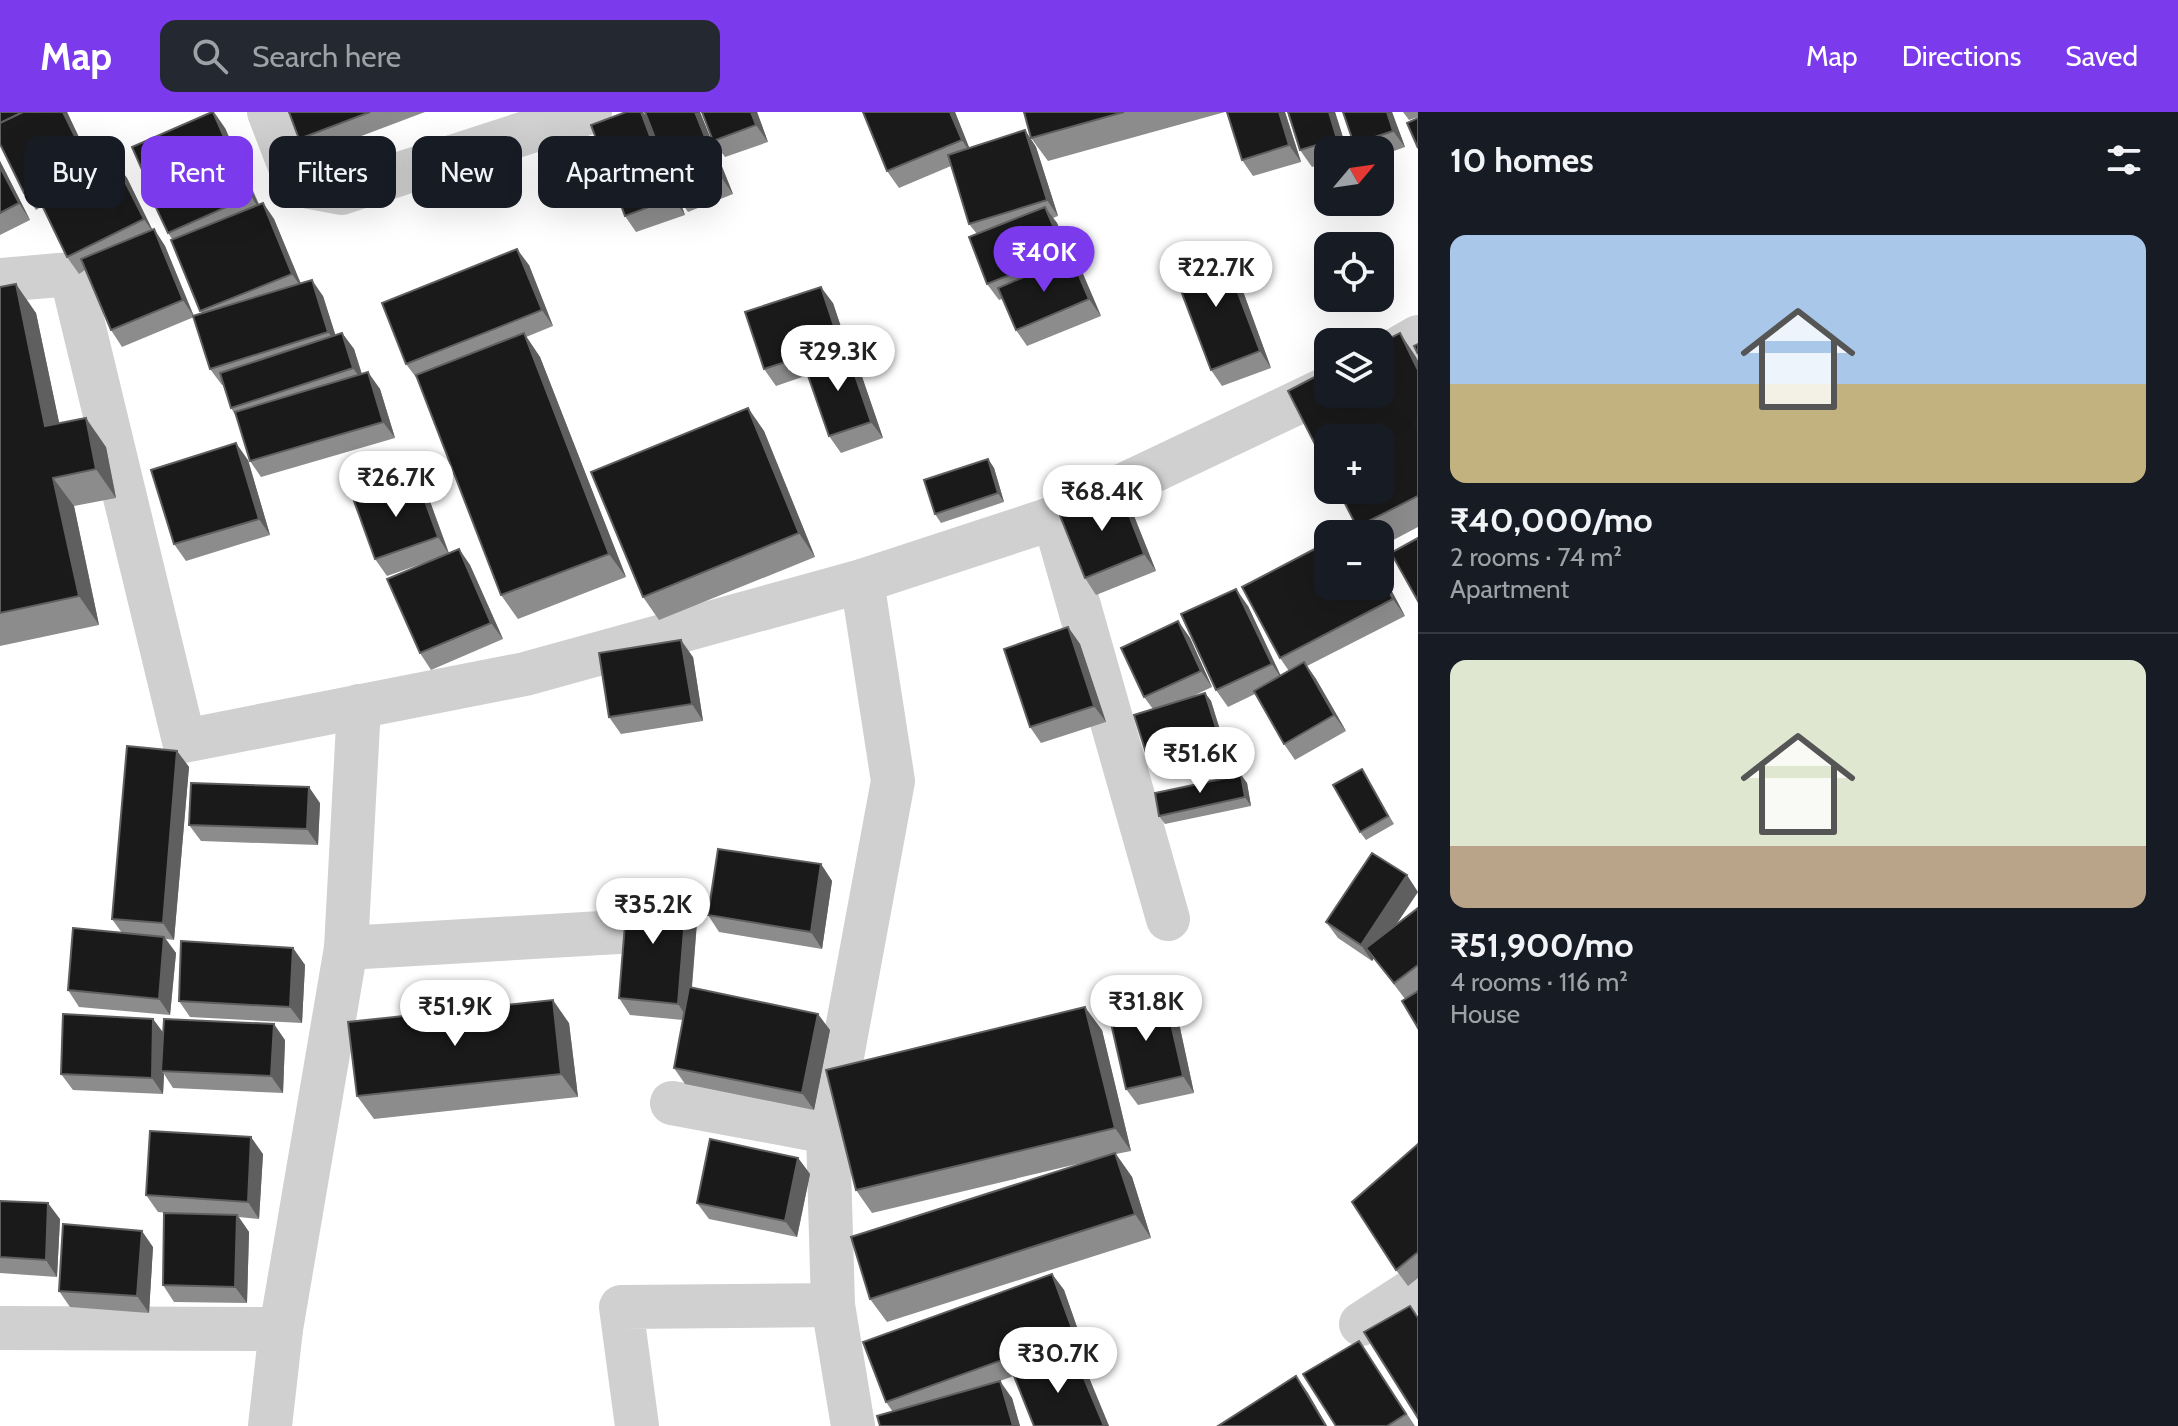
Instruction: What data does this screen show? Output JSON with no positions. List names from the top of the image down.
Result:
{
  "north": "top right",
  "page": {
    "header": "Map",
    "search": "Search here",
    "nav": ["Map", "Directions", "Saved"],
    "heading": "10 homes",
    "map_buttons": ["+", "−"],
    "chip": [
      "Buy",
      "Rent",
      "Filters",
      "New",
      "Apartment"
    ],
    "list": [
      {
        "name": "₹40,000/mo",
        "note": "2 rooms · 74 m² · Apartment"
      },
      {
        "name": "₹51,900/mo",
        "note": "4 rooms · 116 m² · House"
      }
    ],
    "price": [
      "₹40K",
      "₹22.7K",
      "₹29.3K",
      "₹26.7K",
      "₹68.4K",
      "₹51.6K",
      "₹35.2K",
      "₹31.8K",
      "₹51.9K",
      "₹30.7K"
    ]
  }
}
